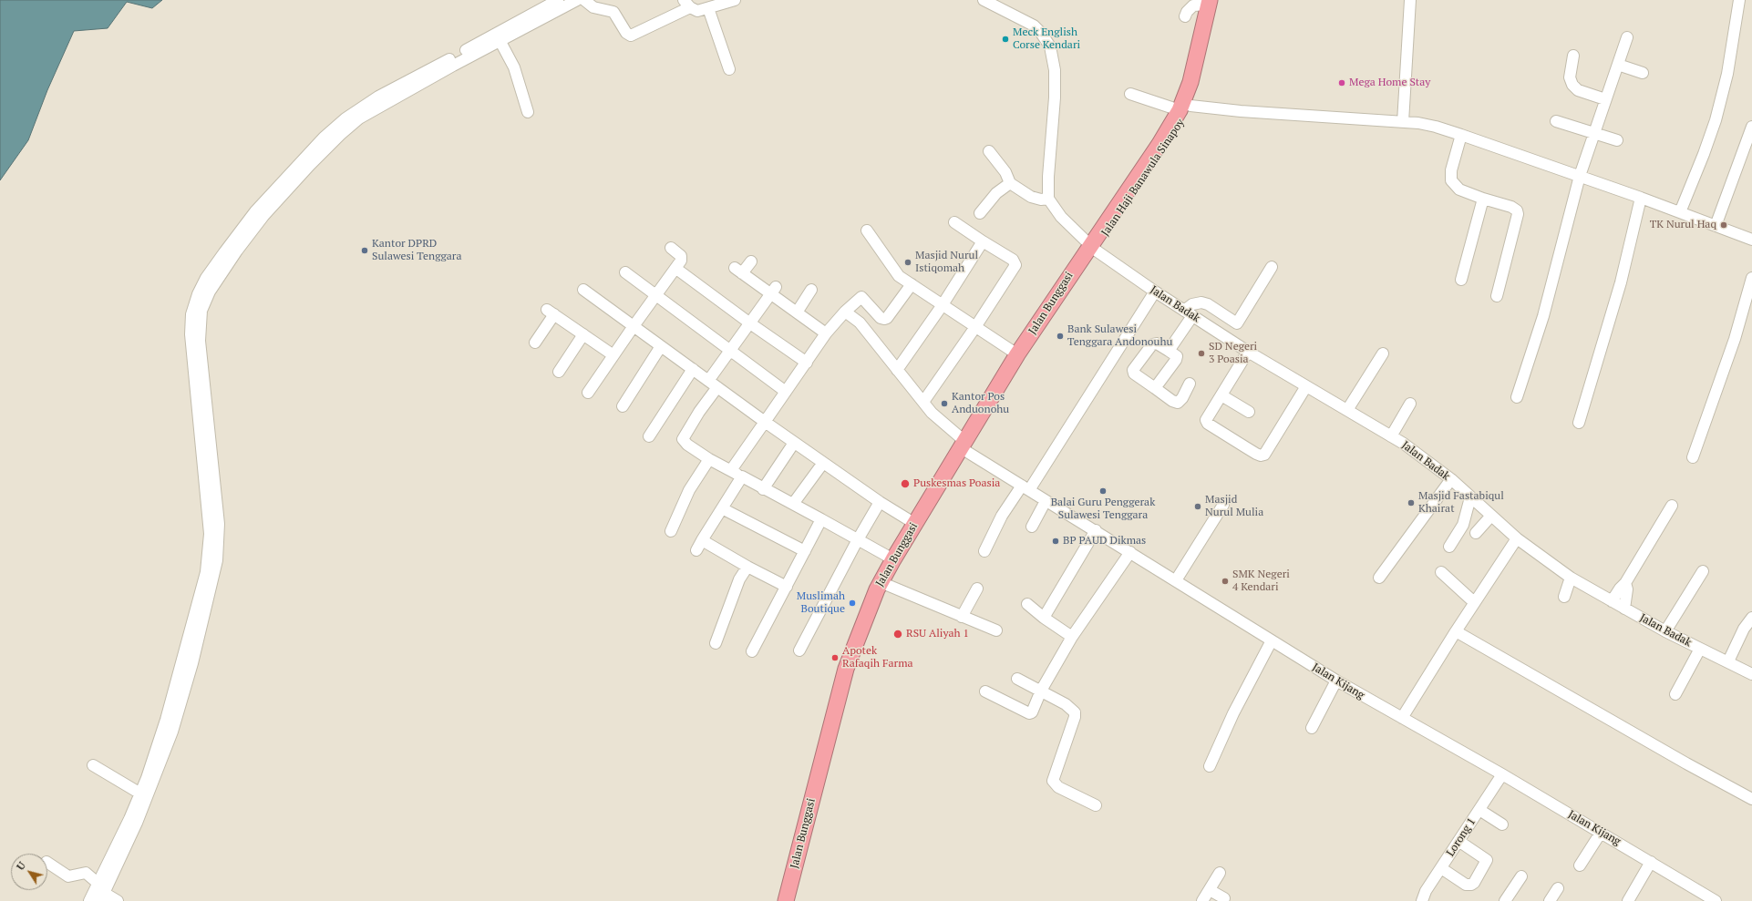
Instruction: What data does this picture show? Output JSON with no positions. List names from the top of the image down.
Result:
{
  "streets": {
    "highway": ["Jalan Haji Banawula Sinapoy", "Jalan Bunggasi"],
    "street": ["Jalan Badak", "Jalan Kijang", "Lorong 1"]
  },
  "crossings": [
    ["Jalan Haji Banawula Sinapoy", "Jalan Bunggasi"],
    ["Jalan Haji Banawula Sinapoy", "Jalan Badak"],
    ["Jalan Bunggasi", "Jalan Badak"],
    ["Jalan Bunggasi", "Jalan Kijang"],
    ["Jalan Kijang", "Lorong 1"]
  ],
  "places": [
    "Meck English Corse Kendari",
    "Mega Home Stay",
    "TK Nurul Haq",
    "Kantor DPRD Sulawesi Tenggara",
    "Masjid Nurul Istiqomah",
    "Bank Sulawesi Tenggara Andonouhu",
    "SD Negeri 3 Poasia",
    "Kantor Pos Anduonohu",
    "Puskesmas Poasia",
    "Balai Guru Penggerak Sulawesi Tenggara",
    "Masjid Fastabiqul Khairat",
    "Masjid Nurul Mulia",
    "BP PAUD Dikmas",
    "SMK Negeri 4 Kendari",
    "Muslimah Boutique",
    "RSU Aliyah 1",
    "Apotek Rafaqih Farma"
  ],
  "north": "top left"
}
